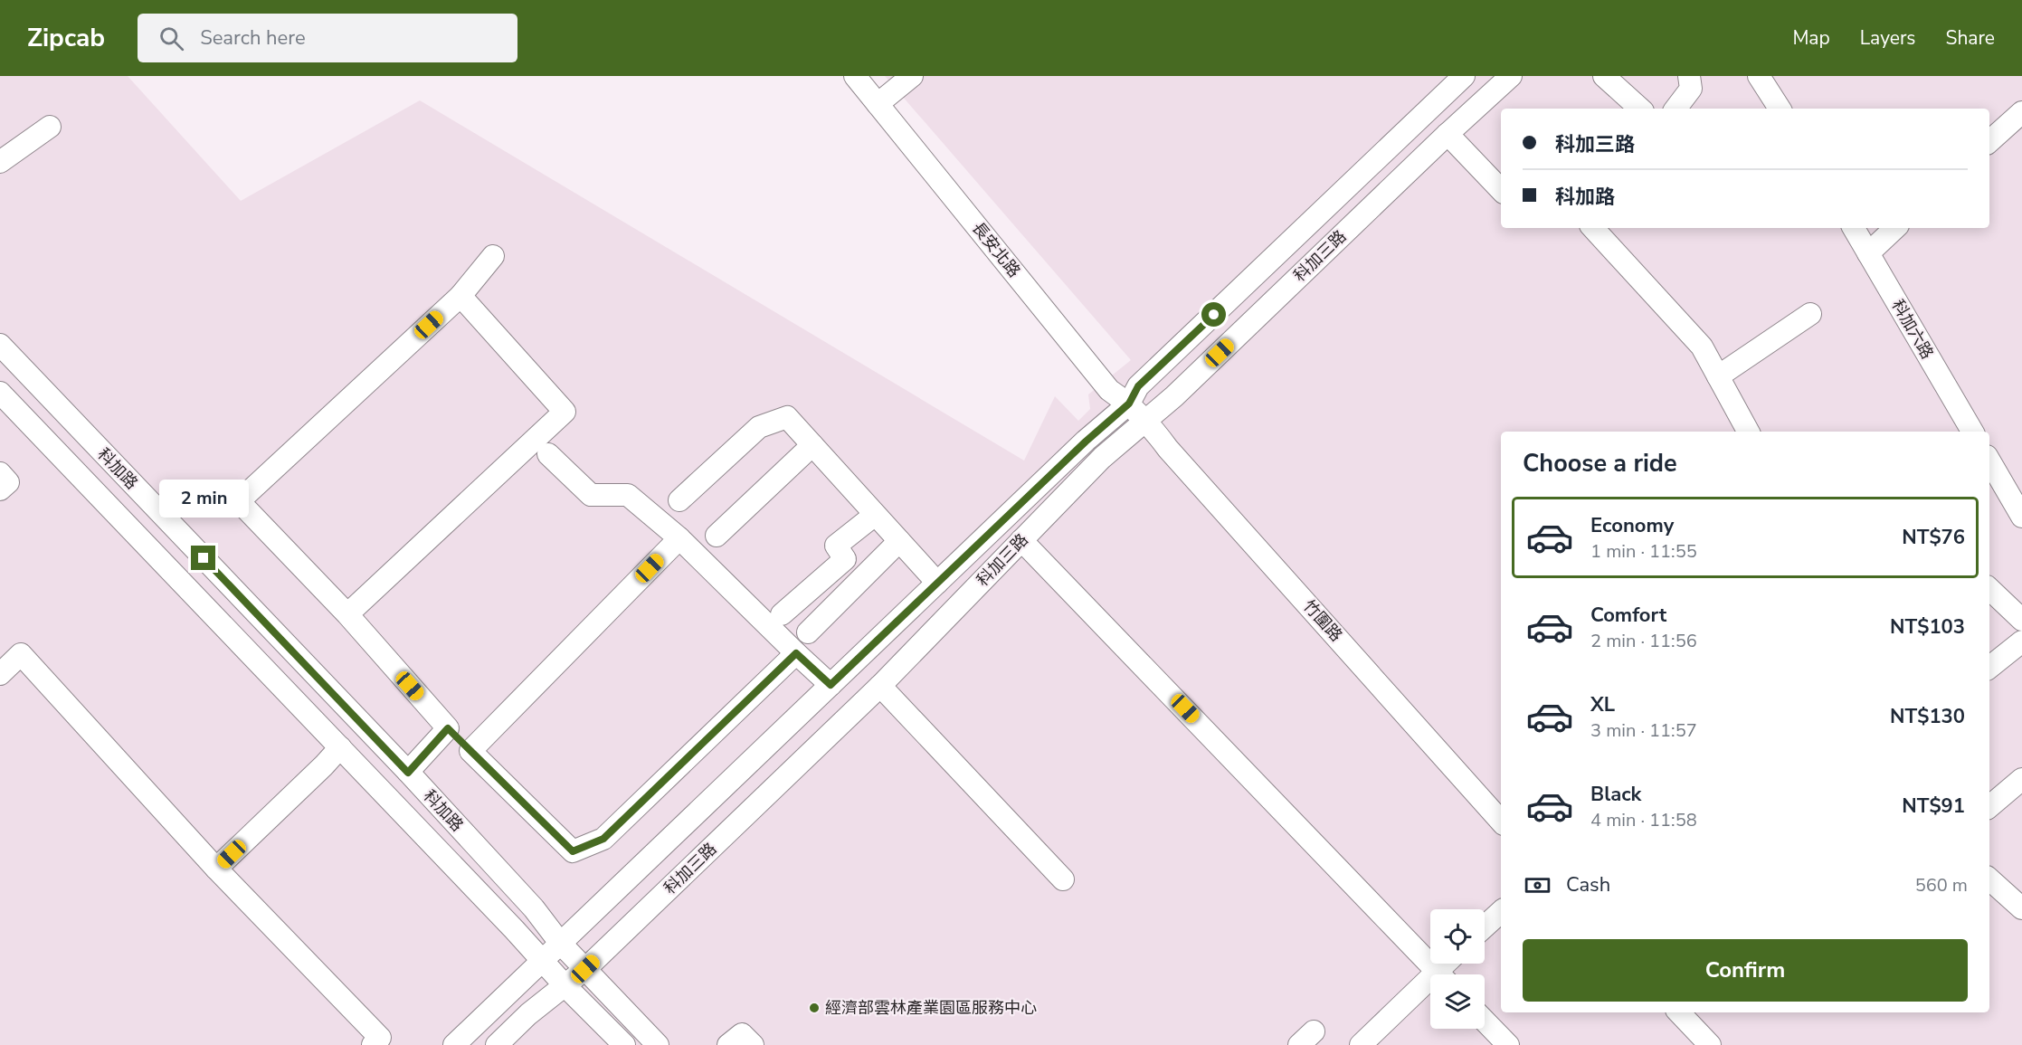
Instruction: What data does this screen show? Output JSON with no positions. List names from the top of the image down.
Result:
{
  "streets": {
    "street": [
      "長安北路",
      "科加三路",
      "科加六路",
      "科加路",
      "竹圍路"
    ]
  },
  "crossings": [
    ["長安北路", "科加三路"],
    ["長安北路", "竹圍路"],
    ["科加三路", "科加路"],
    ["科加三路", "竹圍路"]
  ],
  "places": ["經濟部雲林產業園區服務中心"],
  "page": {
    "header": "Zipcab",
    "search": "Search here",
    "nav": ["Map", "Layers", "Share"],
    "banner": ["科加三路", "科加路"],
    "heading": "Choose a ride",
    "bubble": "2 min",
    "list": [
      {
        "name": "Economy",
        "note": "1 min · 11:55",
        "value": "NT$76"
      },
      {
        "name": "Comfort",
        "note": "2 min · 11:56",
        "value": "NT$103"
      },
      {
        "name": "XL",
        "note": "3 min · 11:57",
        "value": "NT$130"
      },
      {
        "name": "Black",
        "note": "4 min · 11:58",
        "value": "NT$91"
      }
    ],
    "pay": ["Cash", "560 m"],
    "buttons": "Confirm"
  }
}
